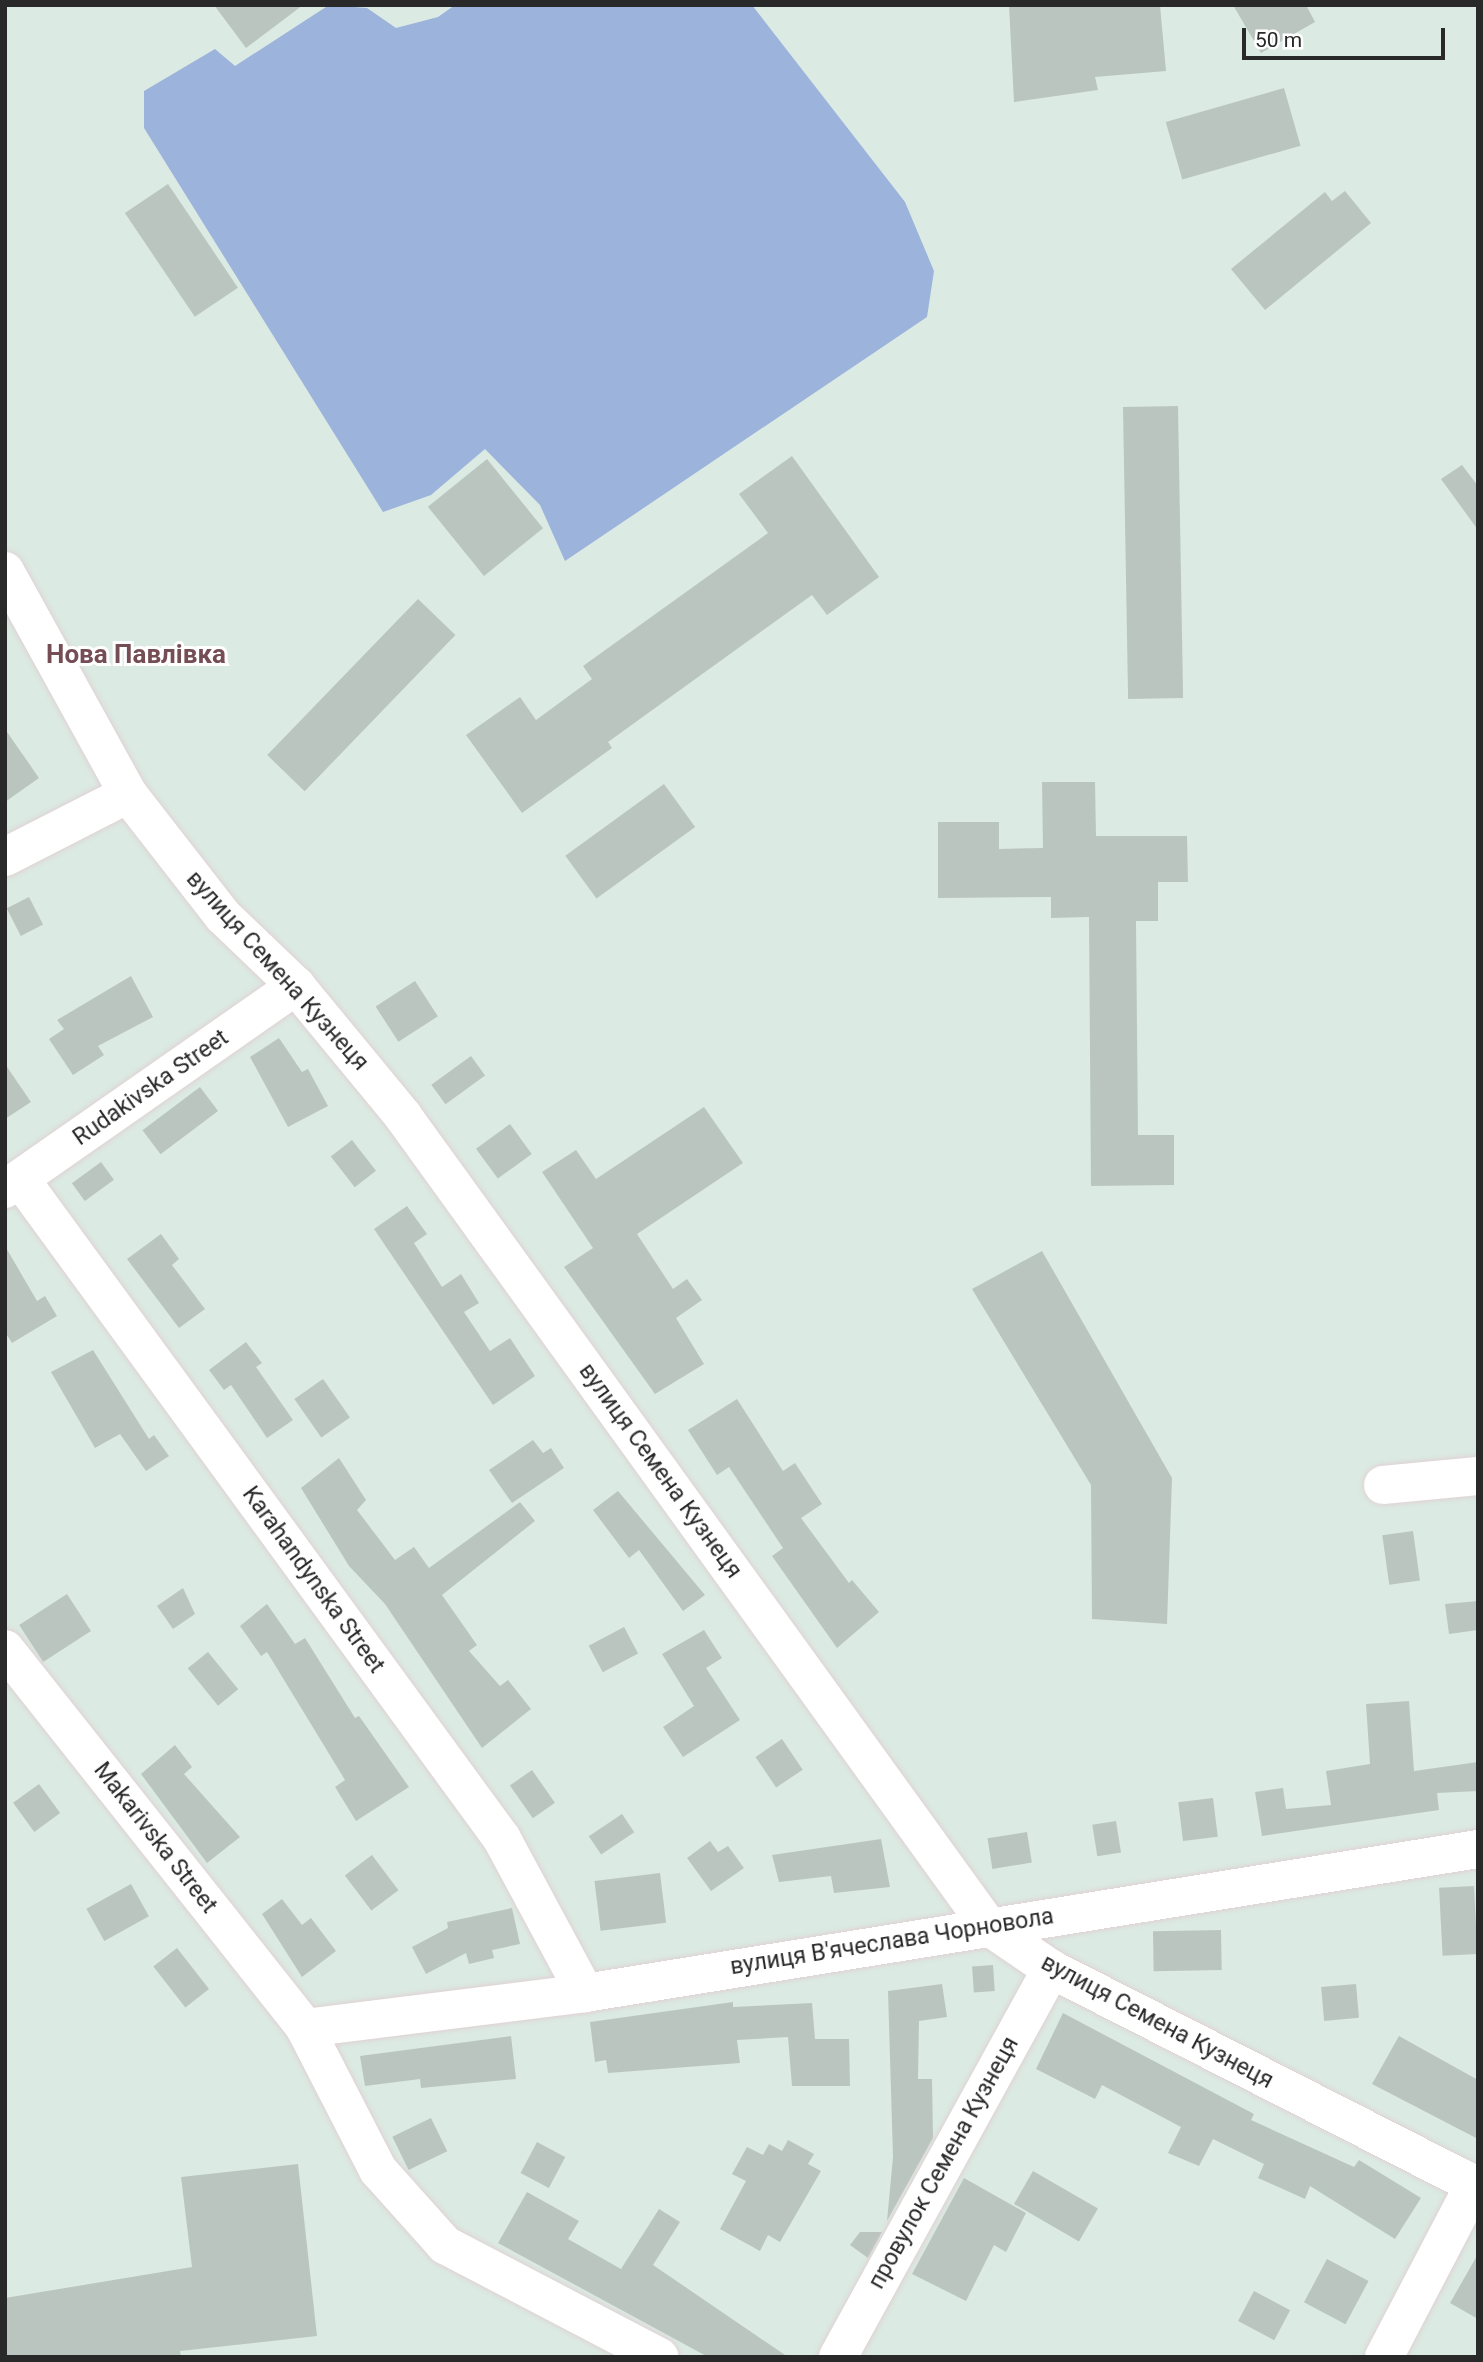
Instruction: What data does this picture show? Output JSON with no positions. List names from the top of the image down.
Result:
{
  "streets": {
    "street": [
      "вулиця Семена Кузнеця",
      "Rudakivska Street",
      "Karahandynska Street",
      "Makarivska Street",
      "вулиця В'ячеслава Чорновола",
      "провулок Семена Кузнеця"
    ]
  },
  "crossings": [
    ["вулиця Семена Кузнеця", "Rudakivska Street"],
    ["вулиця Семена Кузнеця", "вулиця В'ячеслава Чорновола"],
    ["вулиця Семена Кузнеця", "провулок Семена Кузнеця"],
    ["Rudakivska Street", "Karahandynska Street"],
    ["Karahandynska Street", "вулиця В'ячеслава Чорновола"],
    ["Makarivska Street", "вулиця В'ячеслава Чорновола"]
  ],
  "districts": ["Нова Павлівка"],
  "scale_bar": "50 m"
}
